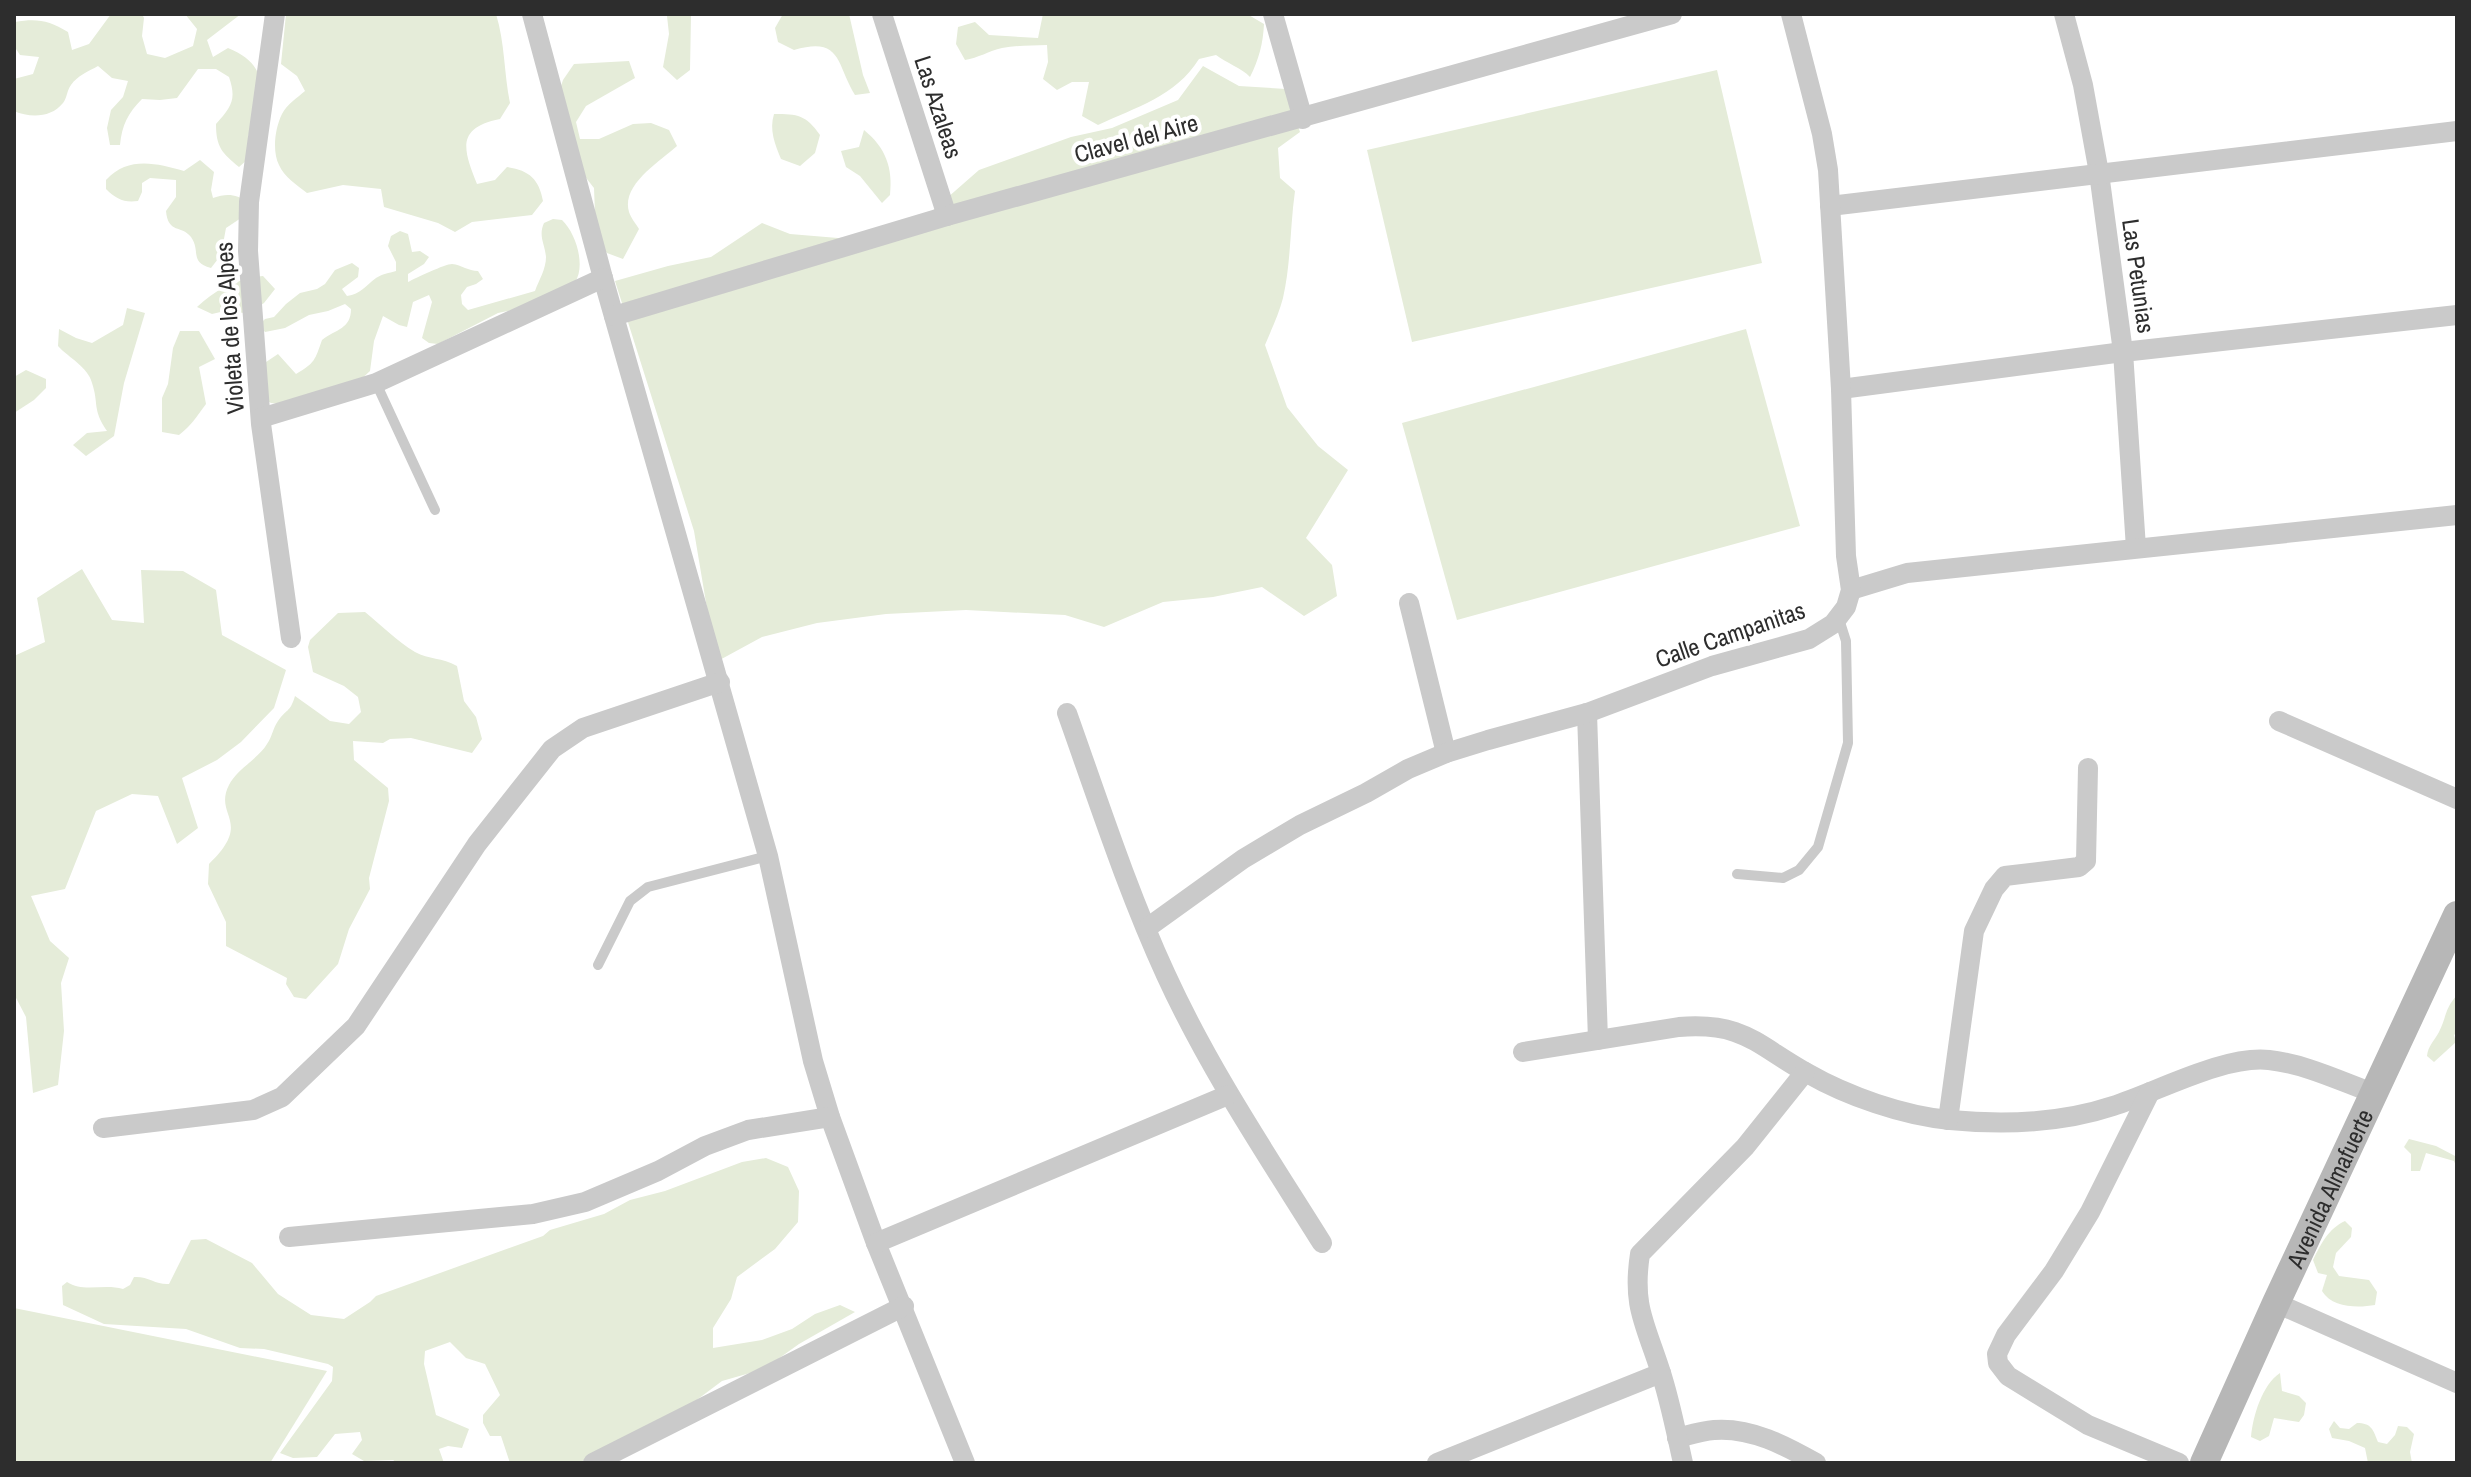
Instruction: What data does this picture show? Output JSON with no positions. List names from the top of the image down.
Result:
{
  "streets": {
    "street": [
      "Las Azaleas",
      "Clavel del Aire",
      "Las Petunias",
      "Violeta de los Alpes",
      "Calle Campanitas",
      "Avenida Almafuerte"
    ]
  },
  "crossings": [
    ["Las Azaleas", "Clavel del Aire"]
  ]
}
